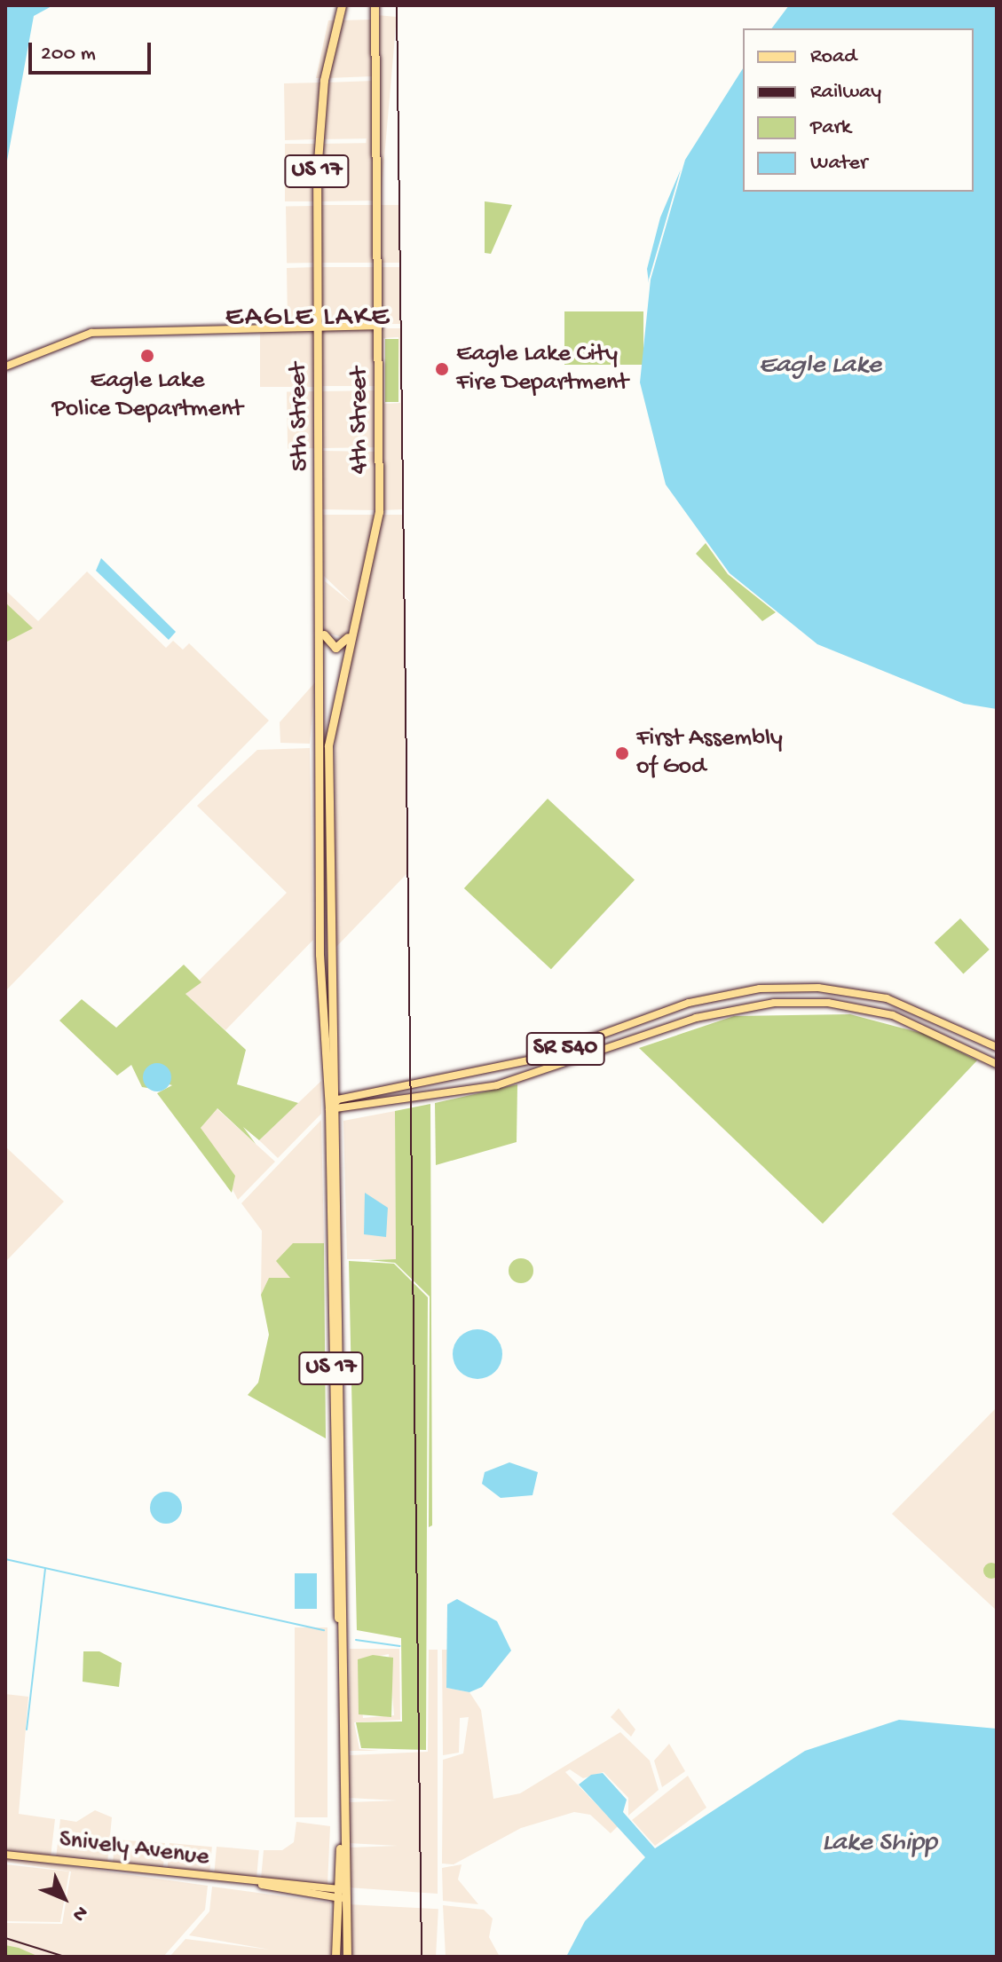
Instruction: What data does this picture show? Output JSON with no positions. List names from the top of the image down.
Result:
{
  "streets": {
    "highway": ["US 17", "5th Street", "4th Street"],
    "main road": ["SR 540", "Snively Avenue"]
  },
  "crossings": [
    ["US 17", "5th Street"],
    ["US 17", "4th Street"],
    ["US 17", "SR 540"],
    ["US 17", "Snively Avenue"]
  ],
  "districts": ["EAGLE LAKE"],
  "water": ["Eagle Lake", "Lake Shipp"],
  "places": ["Eagle Lake Police Department", "Eagle Lake City Fire Department", "First Assembly of God"],
  "legend": [
    "Road",
    "Railway",
    "Park",
    "Water"
  ],
  "scale_bar": "200 m",
  "north": "bottom right"
}
